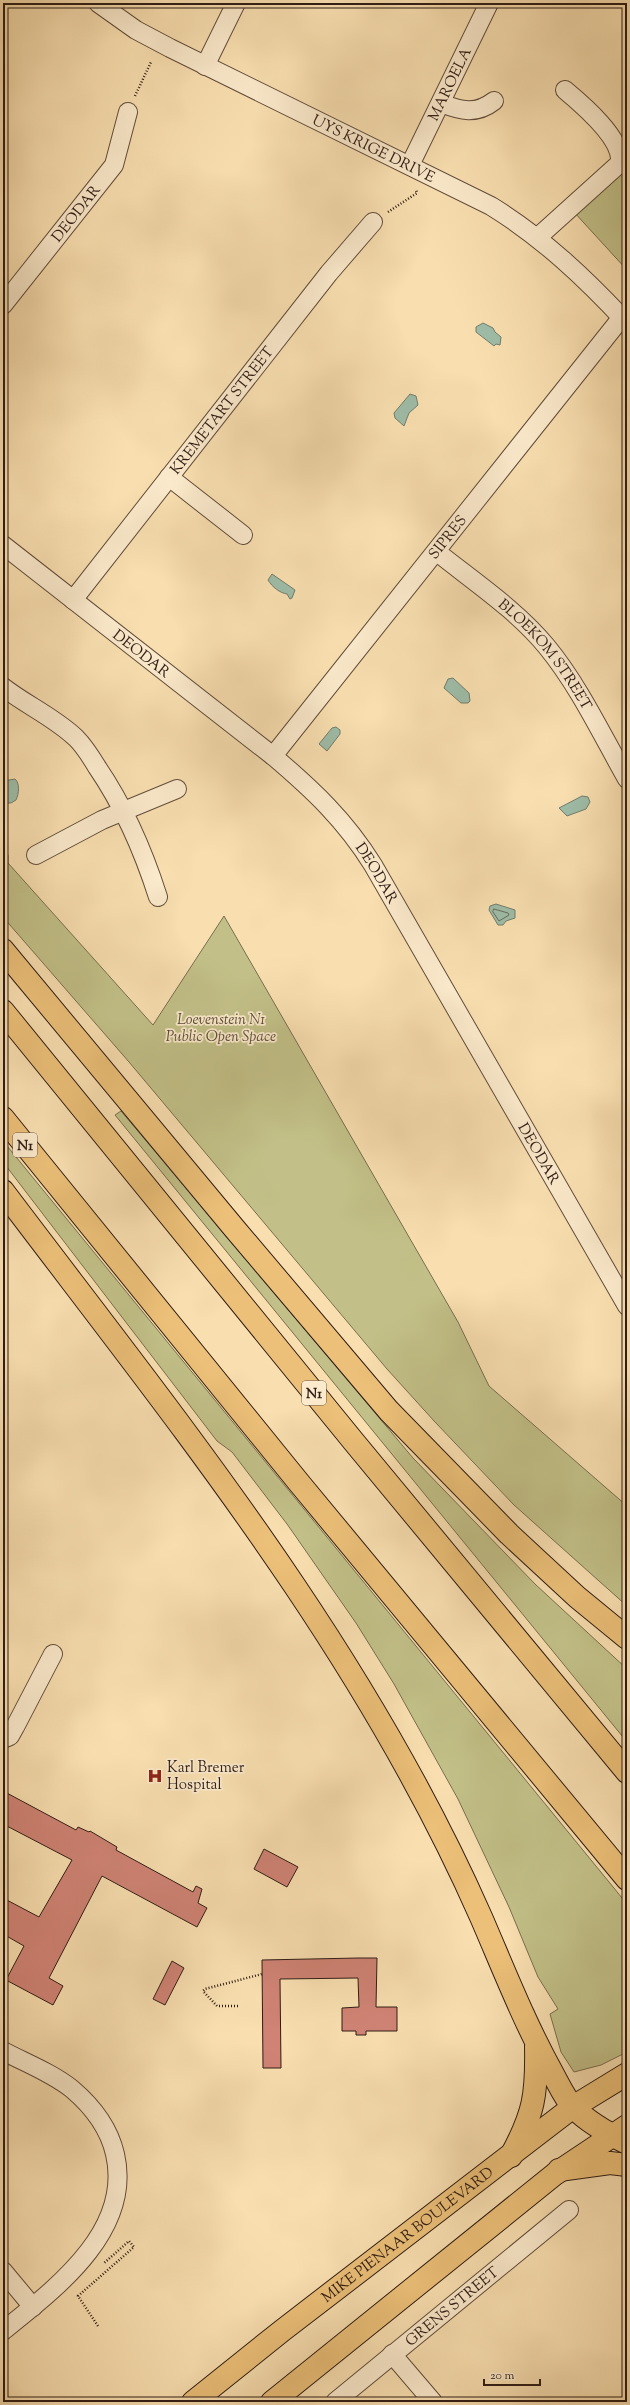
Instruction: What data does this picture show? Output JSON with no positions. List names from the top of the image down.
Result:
{
  "streets": {
    "main road": ["N1", "MIKE PIENAAR BOULEVARD"],
    "street": [
      "MAROELA",
      "UYS KRIGE DRIVE",
      "DEODAR",
      "KREMETART STREET",
      "SIPRES",
      "BLOEKOM STREET",
      "GRENS STREET"
    ]
  },
  "crossings": [
    ["MAROELA", "UYS KRIGE DRIVE"],
    ["UYS KRIGE DRIVE", "SIPRES"],
    ["DEODAR", "KREMETART STREET"],
    ["DEODAR", "SIPRES"],
    ["SIPRES", "BLOEKOM STREET"]
  ],
  "parks": ["Loevenstein N1 Public Open Space"],
  "places": {
    "hospital": ["Karl Bremer Hospital"]
  },
  "scale_bar": "20 m"
}
